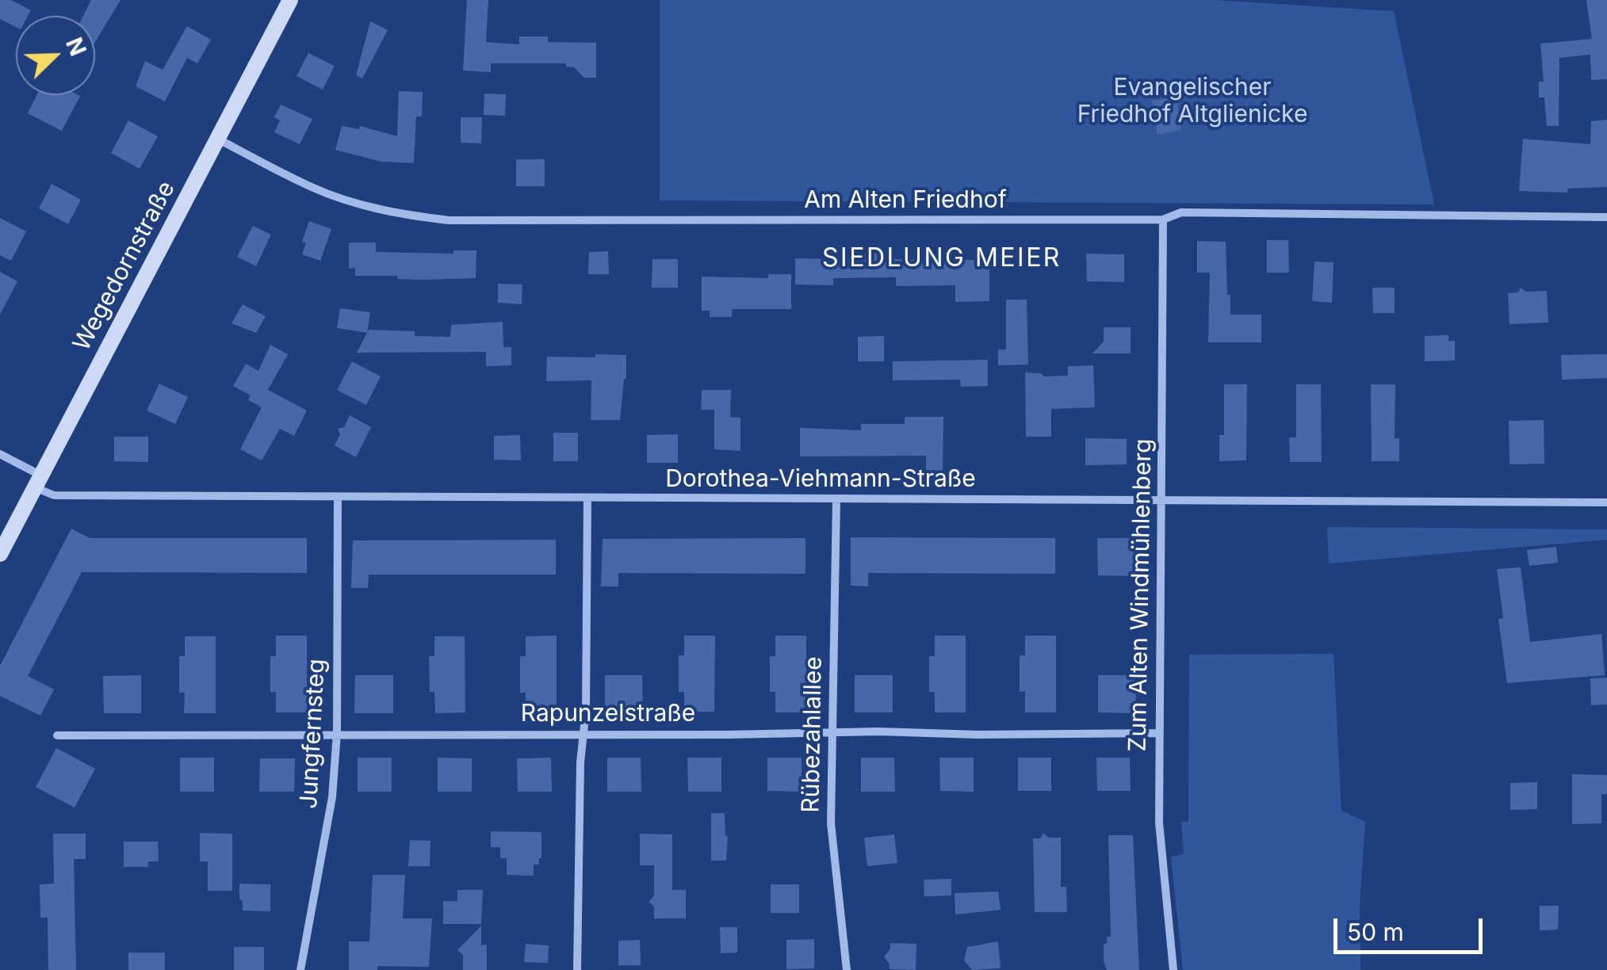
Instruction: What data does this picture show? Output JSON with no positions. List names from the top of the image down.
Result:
{
  "streets": {
    "street": [
      "Am Alten Friedhof",
      "Wegedornstraße",
      "Dorothea-Viehmann-Straße",
      "Zum Alten Windmühlenberg",
      "Rapunzelstraße",
      "Jungfernsteg",
      "Rübezahlallee"
    ]
  },
  "crossings": [
    ["Am Alten Friedhof", "Wegedornstraße"],
    ["Am Alten Friedhof", "Zum Alten Windmühlenberg"],
    ["Wegedornstraße", "Dorothea-Viehmann-Straße"],
    ["Dorothea-Viehmann-Straße", "Zum Alten Windmühlenberg"],
    ["Dorothea-Viehmann-Straße", "Jungfernsteg"],
    ["Dorothea-Viehmann-Straße", "Rübezahlallee"],
    ["Zum Alten Windmühlenberg", "Rapunzelstraße"],
    ["Rapunzelstraße", "Jungfernsteg"],
    ["Rapunzelstraße", "Rübezahlallee"]
  ],
  "districts": ["SIEDLUNG MEIER"],
  "parks": ["Evangelischer Friedhof Altglienicke"],
  "scale_bar": "50 m",
  "north": "top right"
}
